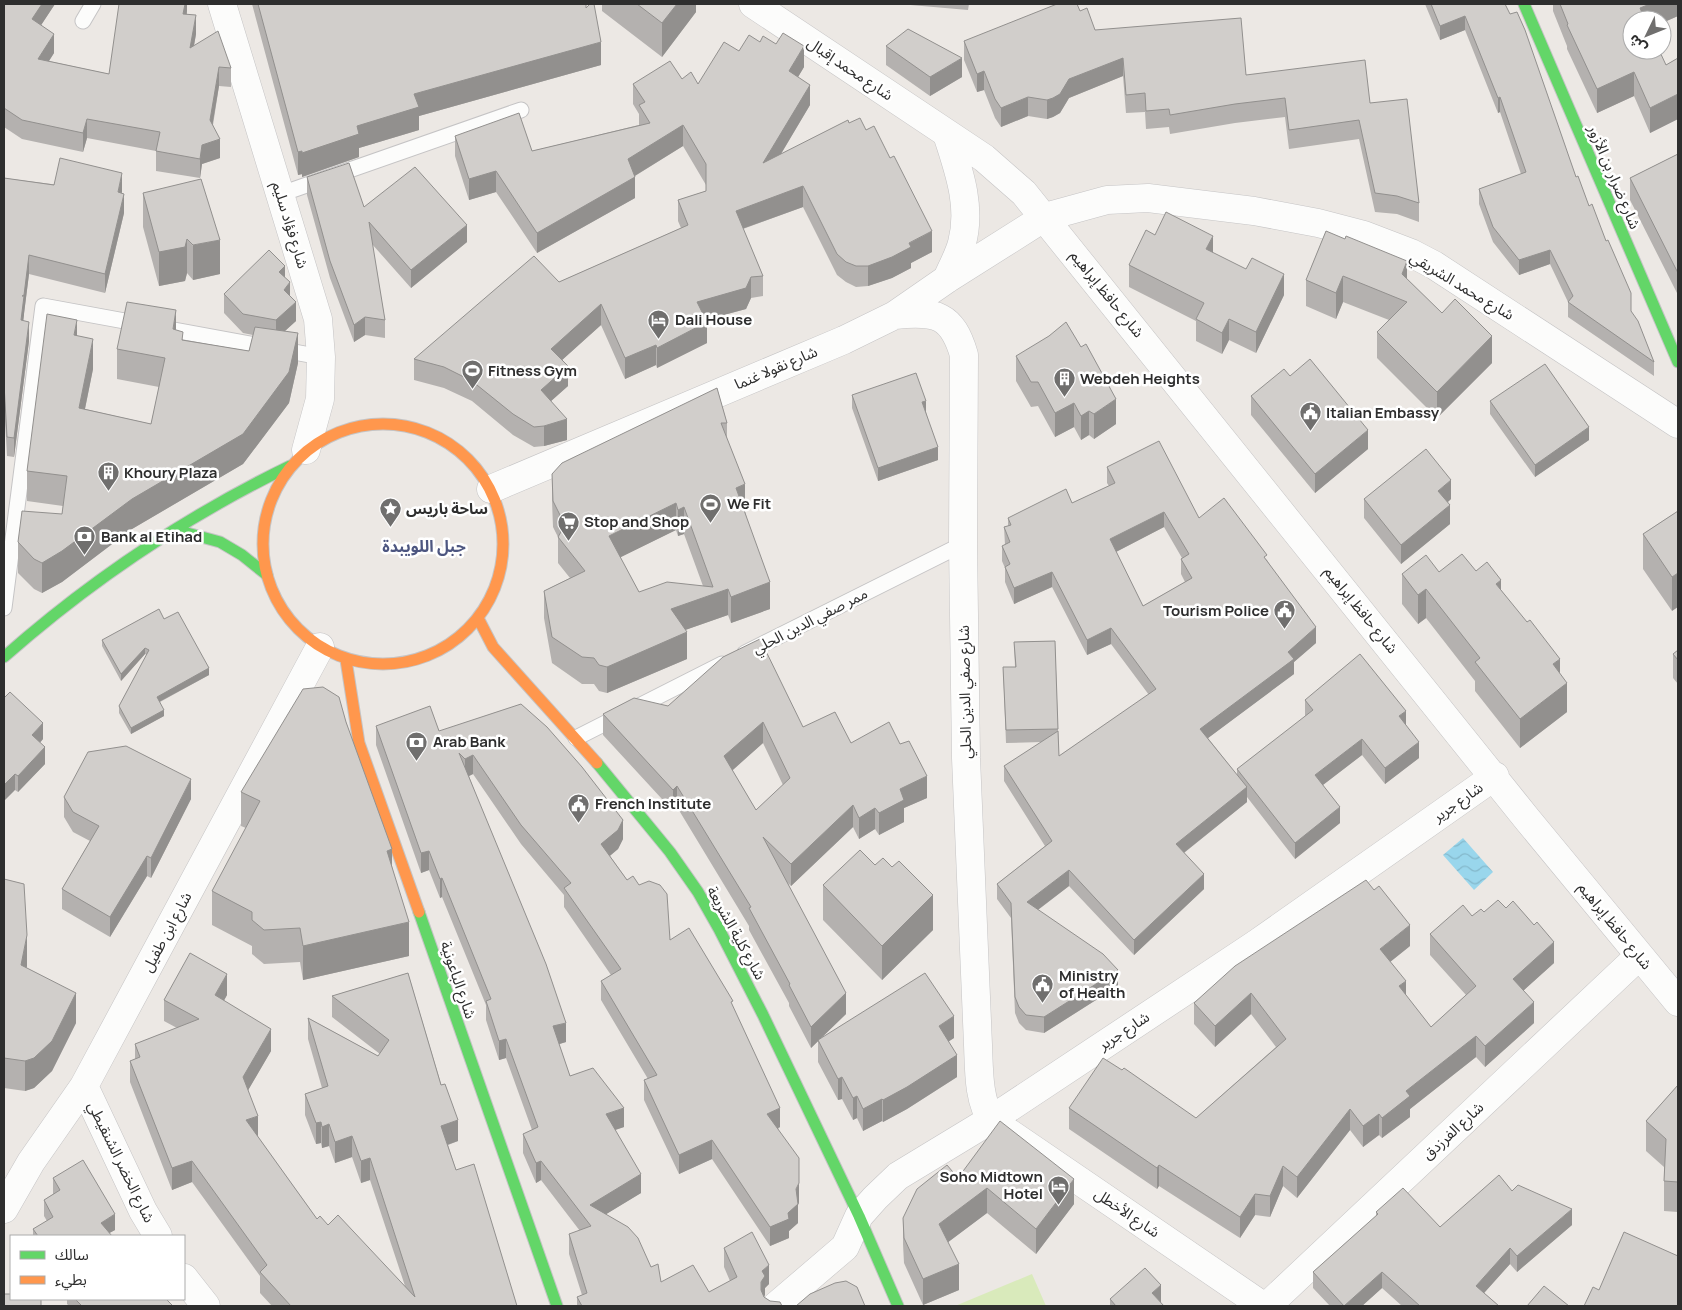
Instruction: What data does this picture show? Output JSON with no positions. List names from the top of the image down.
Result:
{
  "streets": {
    "street": [
      "شارع محمد إقبال",
      "شارع ضرار بن الأزور",
      "شارع فؤاد سليم",
      "شارع محمد الشريقي",
      "شارع حافظ إبراهيم",
      "شارع نقولا غنما",
      "شارع صفي الدين الحلي",
      "شارع جرير",
      "شارع ابن طفيل",
      "شارع كلية الشريعة",
      "شارع الباعونية",
      "شارع الفرزدق",
      "شارع الخضر الشنقيطي",
      "شارع الأخطل"
    ],
    "lane": ["ممر صفي الدين الحلي"]
  },
  "crossings": [
    ["شارع محمد إقبال", "شارع محمد الشريقي"],
    ["شارع محمد إقبال", "شارع حافظ إبراهيم"],
    ["شارع محمد إقبال", "شارع نقولا غنما"],
    ["شارع محمد الشريقي", "شارع حافظ إبراهيم"],
    ["شارع محمد الشريقي", "شارع نقولا غنما"],
    ["شارع حافظ إبراهيم", "شارع نقولا غنما"],
    ["شارع حافظ إبراهيم", "شارع جرير"],
    ["شارع حافظ إبراهيم", "شارع الفرزدق"],
    ["شارع نقولا غنما", "شارع صفي الدين الحلي"],
    ["ممر صفي الدين الحلي", "شارع صفي الدين الحلي"],
    ["ممر صفي الدين الحلي", "شارع كلية الشريعة"],
    ["شارع صفي الدين الحلي", "شارع جرير"],
    ["شارع صفي الدين الحلي", "شارع الأخطل"],
    ["شارع جرير", "شارع كلية الشريعة"],
    ["شارع جرير", "شارع الأخطل"],
    ["شارع ابن طفيل", "شارع الخضر الشنقيطي"],
    ["شارع الفرزدق", "شارع الأخطل"]
  ],
  "districts": ["جبل اللويبدة"],
  "places": {
    "hotel": ["Dali House", "Soho Midtown Hotel"],
    "sports": ["Fitness Gym", "We Fit"],
    "building": ["Webdeh Heights", "Khoury Plaza"],
    "public building": [
      "Italian Embassy",
      "Tourism Police",
      "French Institute",
      "Ministry of Health"
    ],
    "place": ["ساحة باريس"],
    "supermarket": ["Stop and Shop"],
    "bank": ["Bank al Etihad", "Arab Bank"]
  },
  "legend": ["سالك", "بطيء"],
  "north": "bottom left"
}
